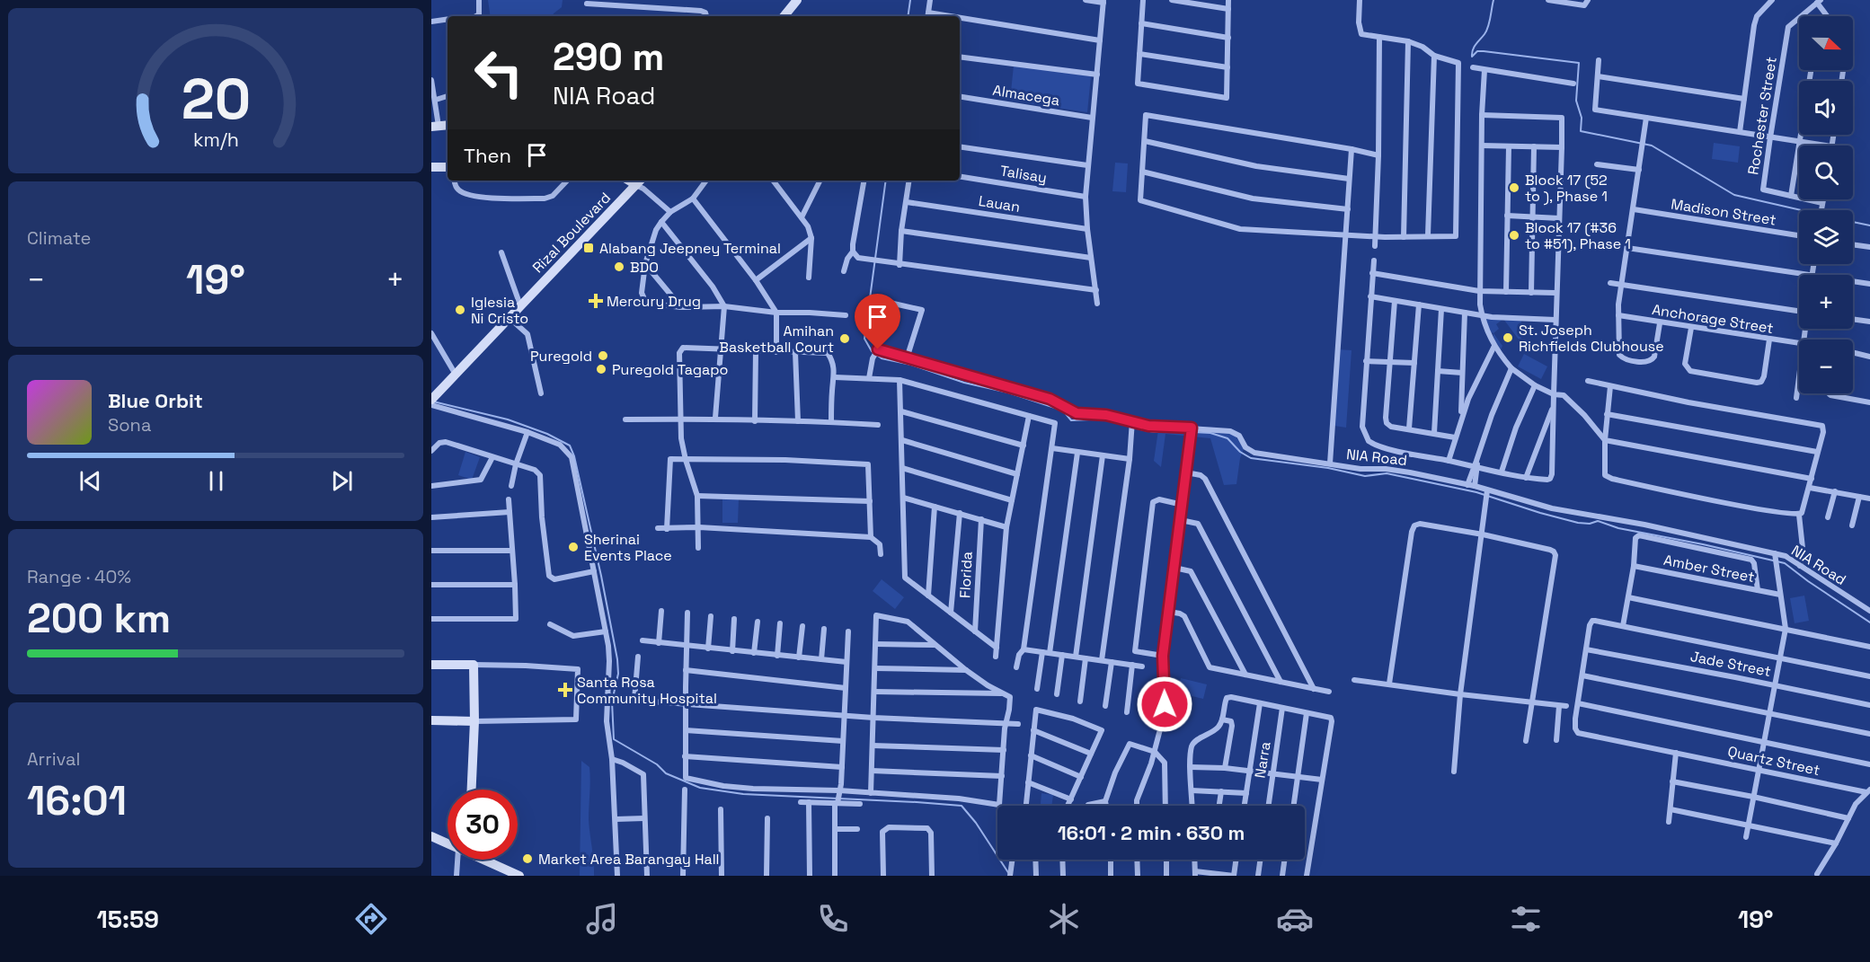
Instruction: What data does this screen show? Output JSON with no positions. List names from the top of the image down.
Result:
{
  "streets": {
    "street": [
      "Almacega",
      "Rochester Street",
      "Talisay",
      "Lauan",
      "Madison Street",
      "Rizal Boulevard",
      "Anchorage Street",
      "NIA Road",
      "Amber Street",
      "Florida",
      "Jade Street",
      "Narra",
      "Quartz Street"
    ]
  },
  "places": {
    "other": [
      "Block 17 (52 to ), Phase 1",
      "Block 17 (#36 to #51), Phase 1",
      "BDO",
      "Iglesia Ni Cristo",
      "St. Joseph Richfields Clubhouse",
      "Amihan Basketball Court",
      "Puregold",
      "Puregold Tagapo",
      "Sherinai Events Place",
      "Market Area Barangay Hall"
    ],
    "transit": ["Alabang Jeepney Terminal"],
    "health": ["Mercury Drug", "Santa Rosa Community Hospital"]
  },
  "north": "right",
  "page": {
    "map_buttons": ["+", "−"],
    "turn": ["290 m", "NIA Road"],
    "then": "Then",
    "tile": [
      "Climate",
      ["Range · 40%", "200 km"],
      ["Arrival", "16:01"]
    ],
    "heat": ["−", "19°", "+"],
    "song": ["Blue Orbit", "Sona"],
    "limit": "30",
    "trip": "16:01 · 2 min · 630 m",
    "tabs": ["15:59", "19°"],
    "gauge": ["20", "km/h"]
  }
}
